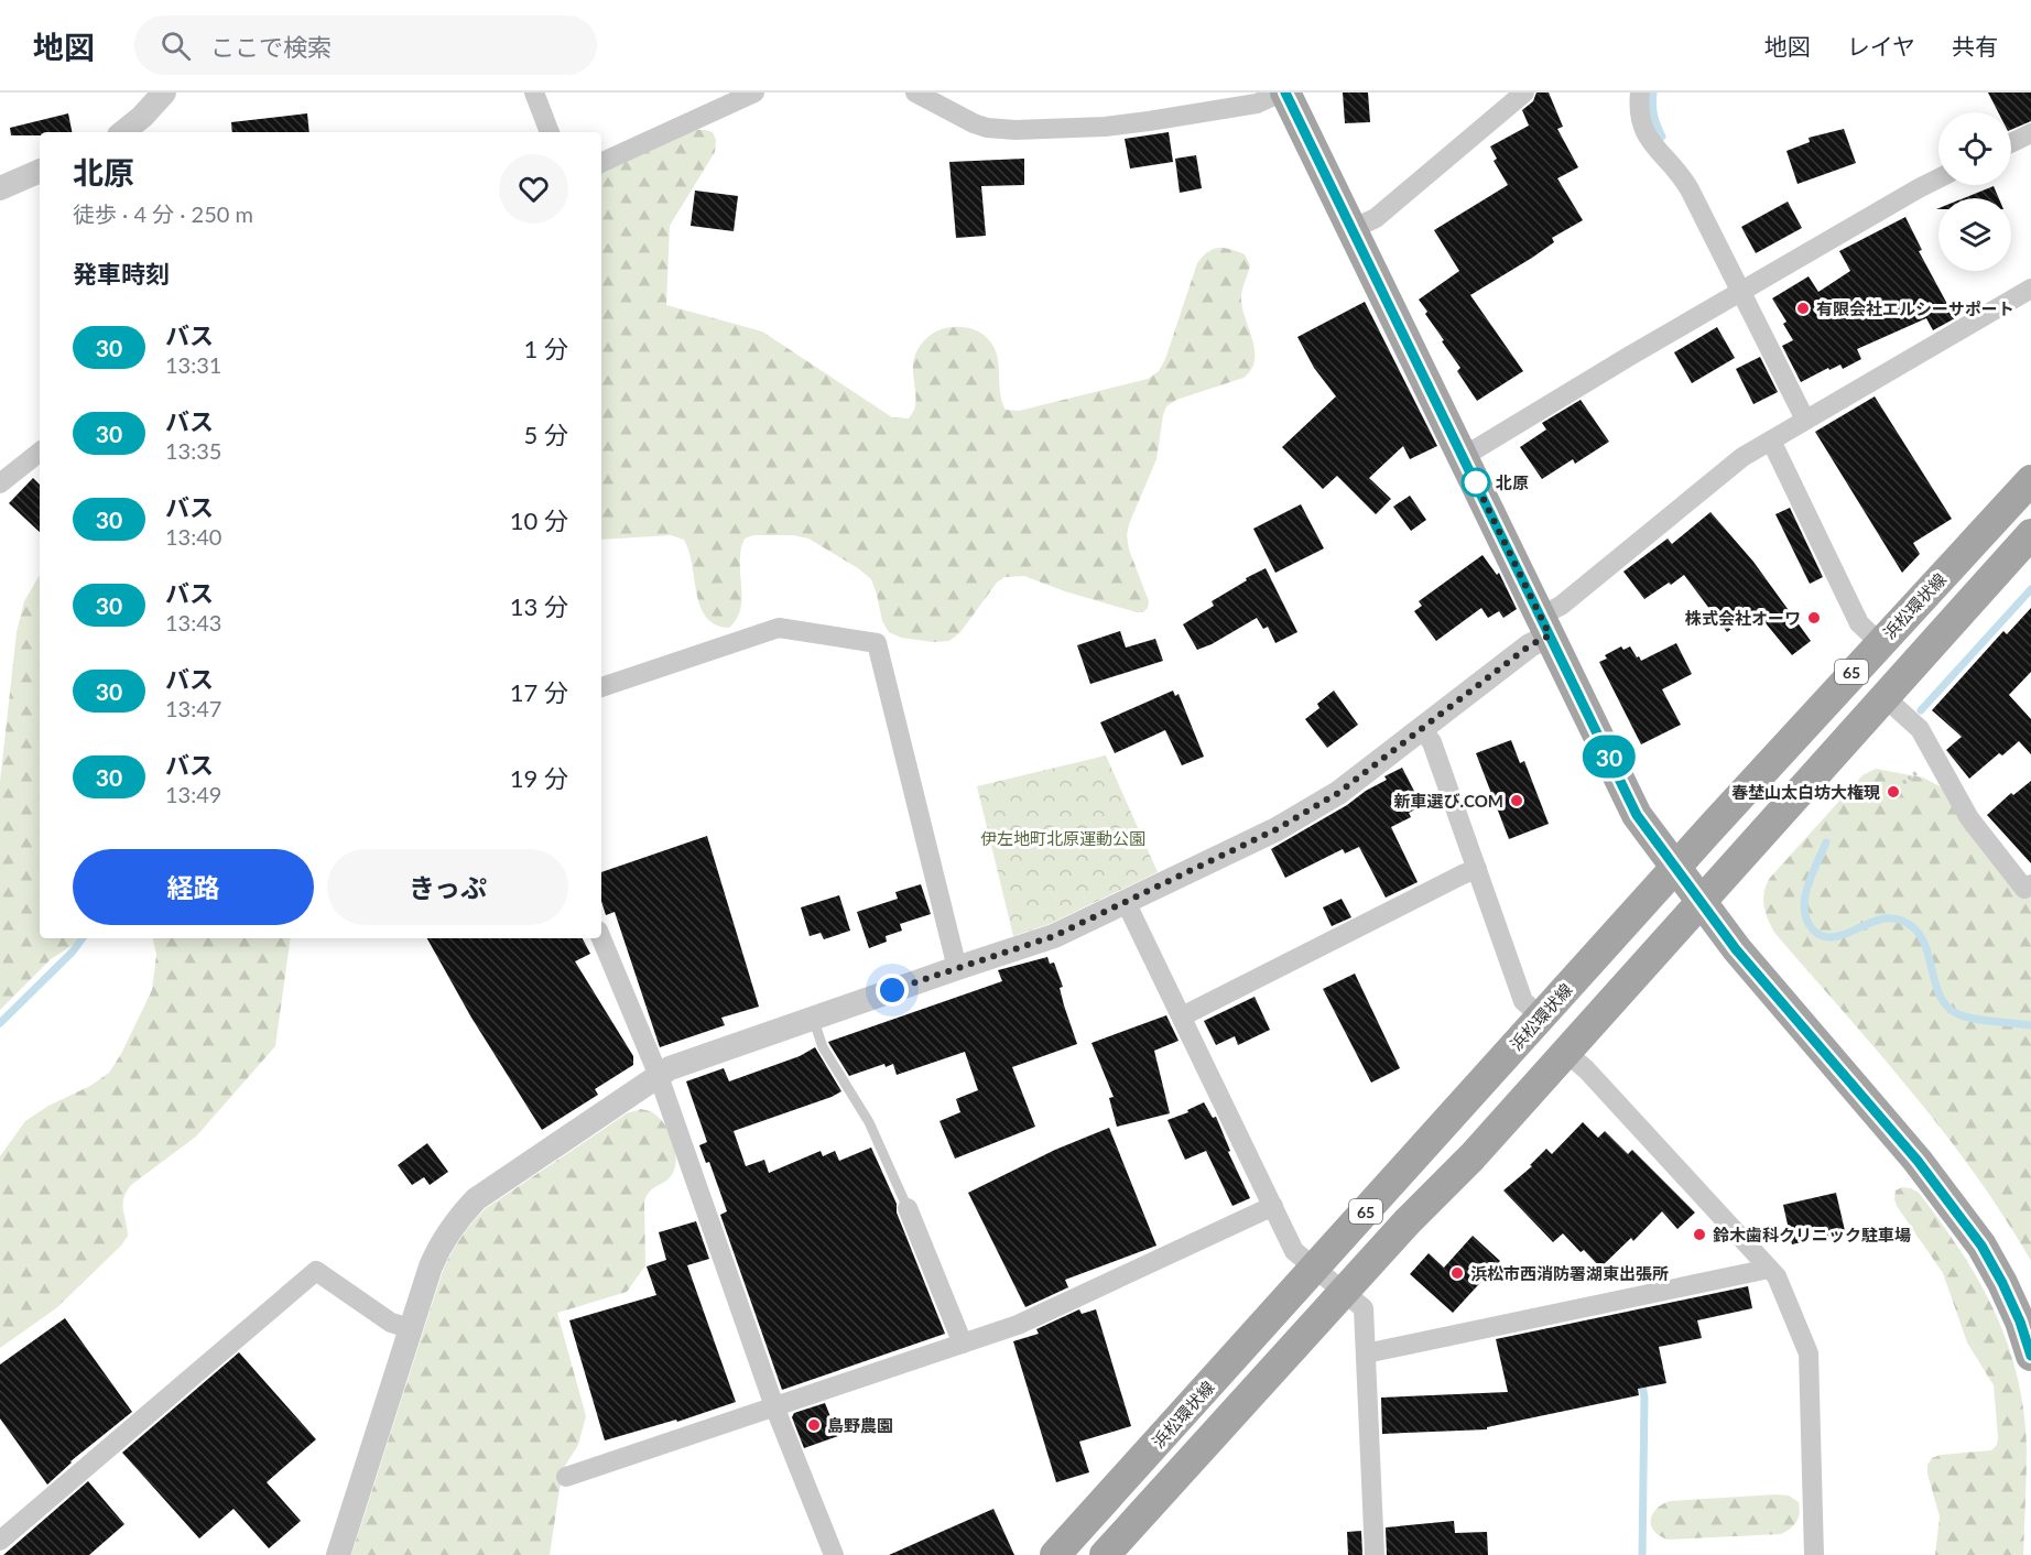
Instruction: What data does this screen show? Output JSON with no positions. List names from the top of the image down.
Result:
{
  "streets": {
    "main road": ["浜松環状線", "65"]
  },
  "parks": ["伊左地町北原運動公園"],
  "places": [
    "有限会社エルシーサポート",
    "北原",
    "株式会社オーワ",
    "春埜山太白坊大権現",
    "新車選び.COM",
    "鈴木歯科クリニック駐車場",
    "浜松市西消防署湖東出張所",
    "島野農園"
  ],
  "lines": ["bus line 30"],
  "page": {
    "header": "地図",
    "search": "ここで検索",
    "nav": ["地図", "レイヤ", "共有"],
    "on_map": "30",
    "heading": [
      ["北原", "徒歩 · 4 分 · 250 m"],
      "発車時刻"
    ],
    "list": [
      {
        "mark": "30",
        "name": "バス",
        "note": "13:31",
        "value": "1 分"
      },
      {
        "mark": "30",
        "name": "バス",
        "note": "13:35",
        "value": "5 分"
      },
      {
        "mark": "30",
        "name": "バス",
        "note": "13:40",
        "value": "10 分"
      },
      {
        "mark": "30",
        "name": "バス",
        "note": "13:43",
        "value": "13 分"
      },
      {
        "mark": "30",
        "name": "バス",
        "note": "13:47",
        "value": "17 分"
      },
      {
        "mark": "30",
        "name": "バス",
        "note": "13:49",
        "value": "19 分"
      }
    ],
    "buttons": ["経路", "きっぷ"]
  }
}
